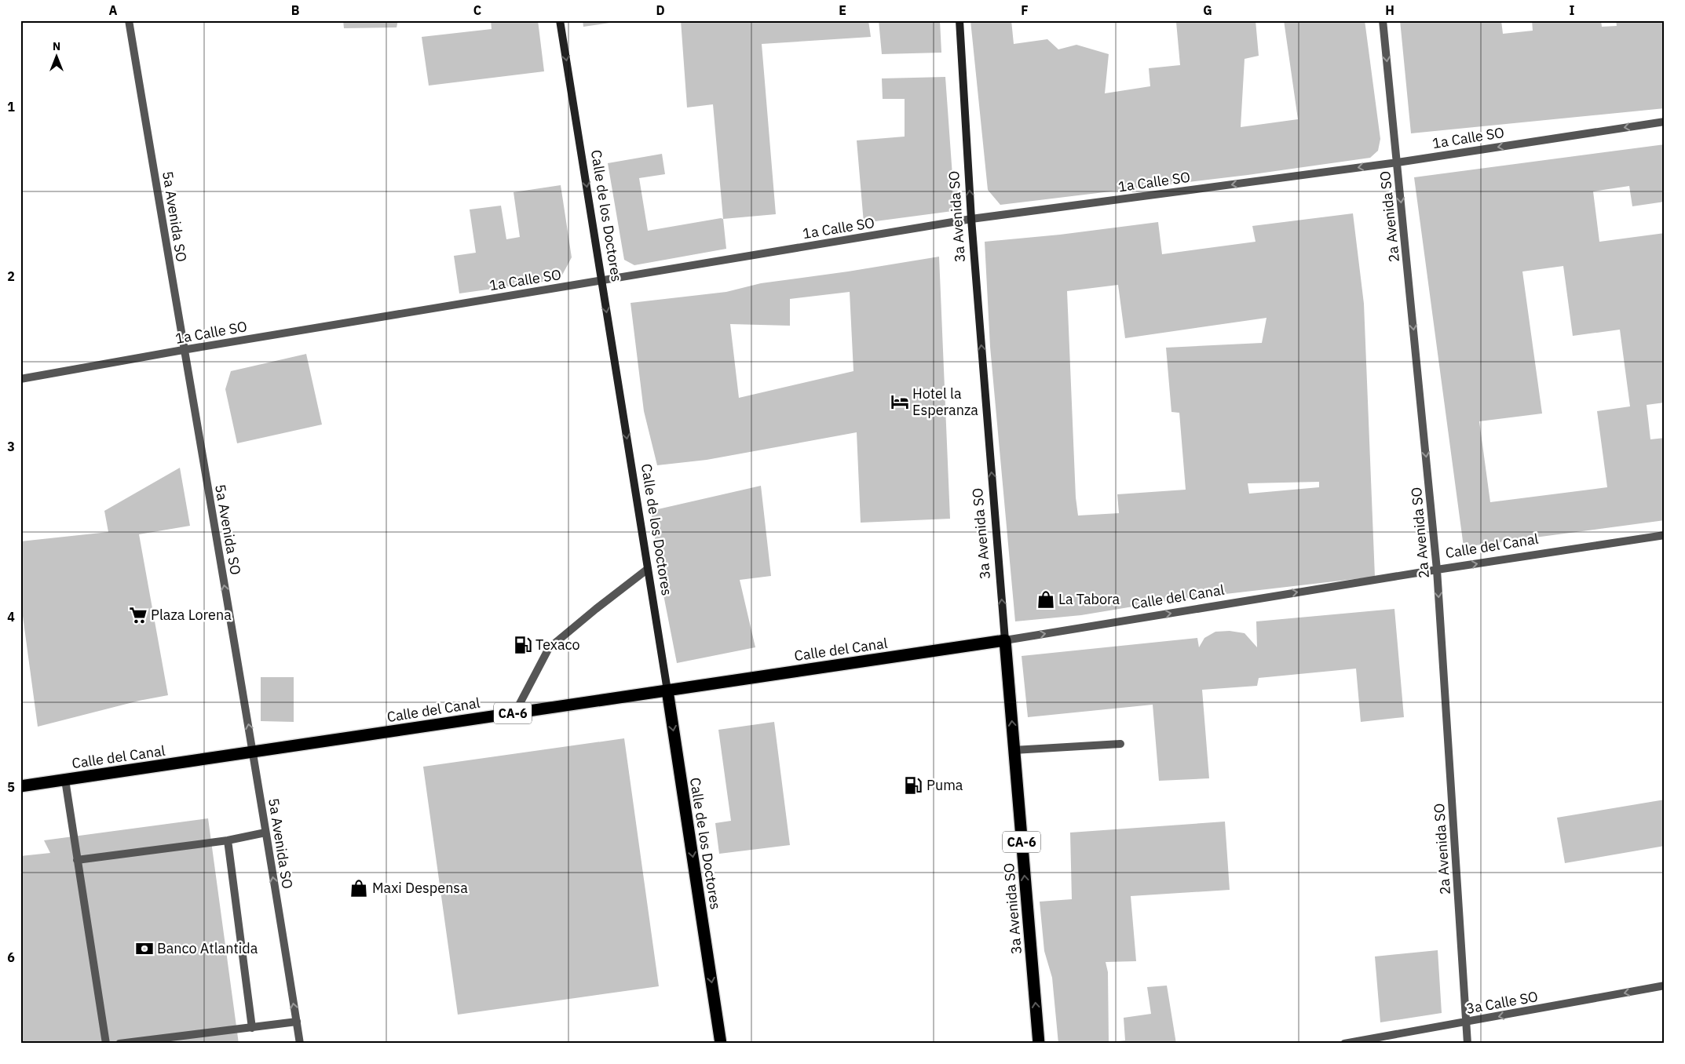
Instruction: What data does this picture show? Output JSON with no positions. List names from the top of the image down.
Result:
{
  "streets": {
    "highway": [
      "Calle de los Doctores",
      "3a Avenida SO",
      "Calle del Canal",
      "CA-6"
    ],
    "street": [
      "1a Calle SO",
      "5a Avenida SO",
      "2a Avenida SO",
      "3a Calle SO"
    ]
  },
  "crossings": [
    ["1a Calle SO", "Calle de los Doctores"],
    ["1a Calle SO", "5a Avenida SO"],
    ["1a Calle SO", "3a Avenida SO"],
    ["1a Calle SO", "2a Avenida SO"],
    ["Calle de los Doctores", "Calle del Canal"],
    ["5a Avenida SO", "Calle del Canal"],
    ["3a Avenida SO", "Calle del Canal"],
    ["2a Avenida SO", "Calle del Canal"],
    ["2a Avenida SO", "3a Calle SO"]
  ],
  "one_way": [
    "1a Calle SO",
    "Calle de los Doctores",
    "3a Avenida SO",
    "2a Avenida SO",
    "Calle del Canal",
    "3a Calle SO"
  ],
  "places": {
    "hotel": ["Hotel la Esperanza"],
    "shop": ["La Tabora", "Maxi Despensa"],
    "supermarket": ["Plaza Lorena"],
    "fuel station": ["Texaco", "Puma"],
    "bank": ["Banco Atlantida"]
  },
  "north": "top",
  "grid": {
    "columns": [
      "A",
      "B",
      "C",
      "D",
      "E",
      "F",
      "G",
      "H",
      "I"
    ],
    "rows": [
      "1",
      "2",
      "3",
      "4",
      "5",
      "6"
    ]
  }
}
